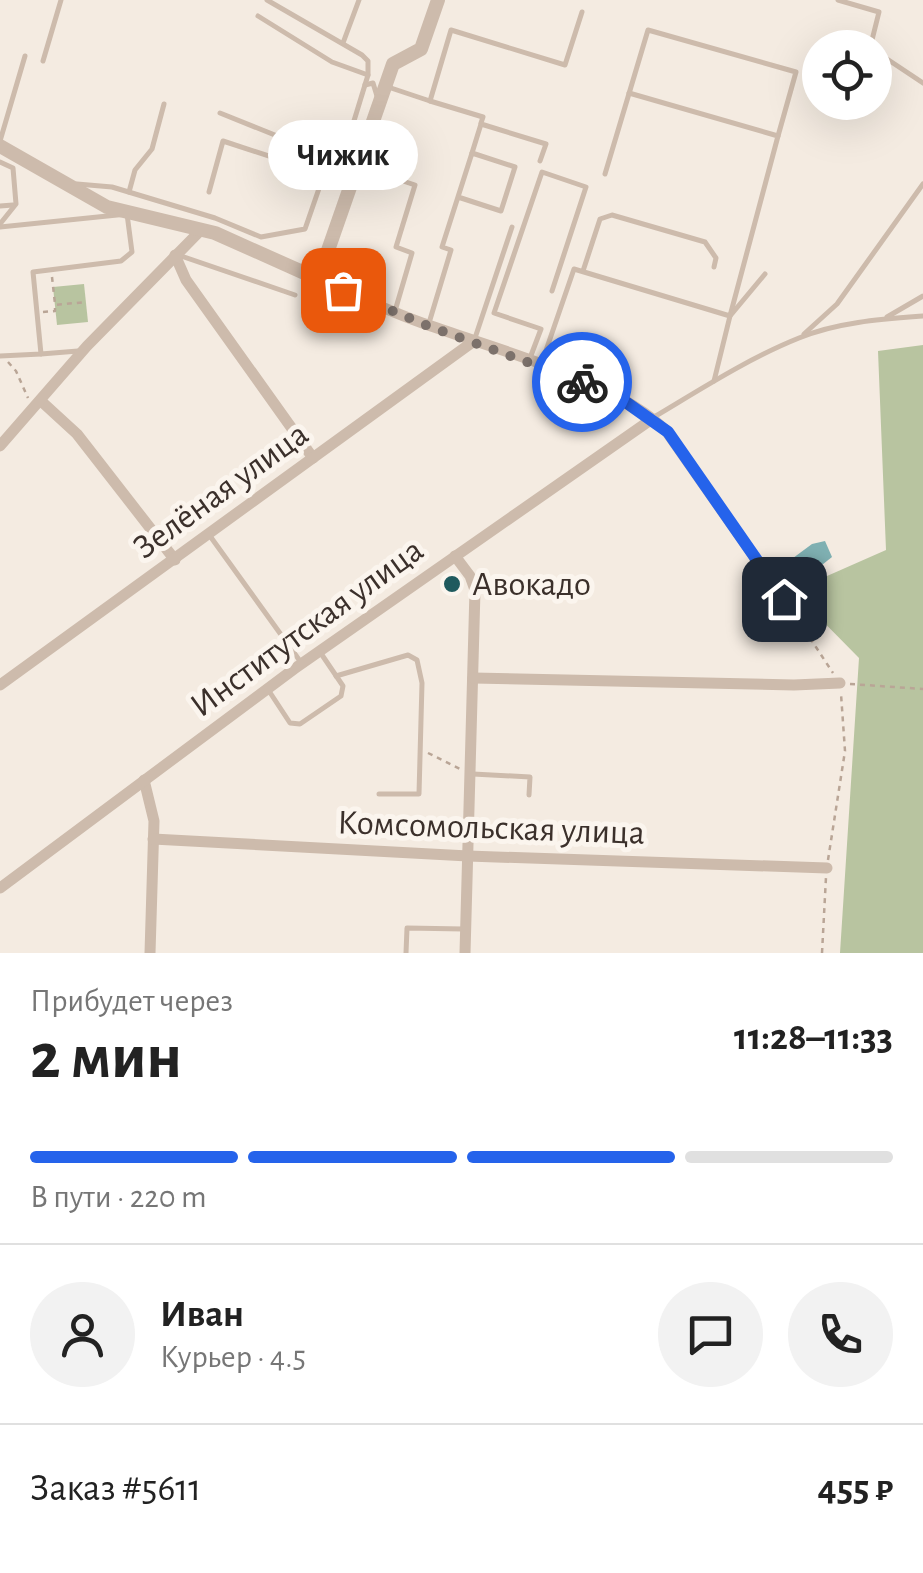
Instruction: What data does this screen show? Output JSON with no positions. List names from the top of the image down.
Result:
{
  "streets": {
    "street": ["Зелёная улица", "Институтская улица", "Комсомольская улица"]
  },
  "places": ["Чижик", "Авокадо"],
  "page": {
    "bubble": "Чижик",
    "heading": ["2 мин", "Прибудет через", "11:28–11:33"],
    "panel": [
      "Иван",
      "Курьер · 4.5",
      "Заказ #5611",
      "455 ₽"
    ],
    "bar": "В пути · 220 m"
  }
}
